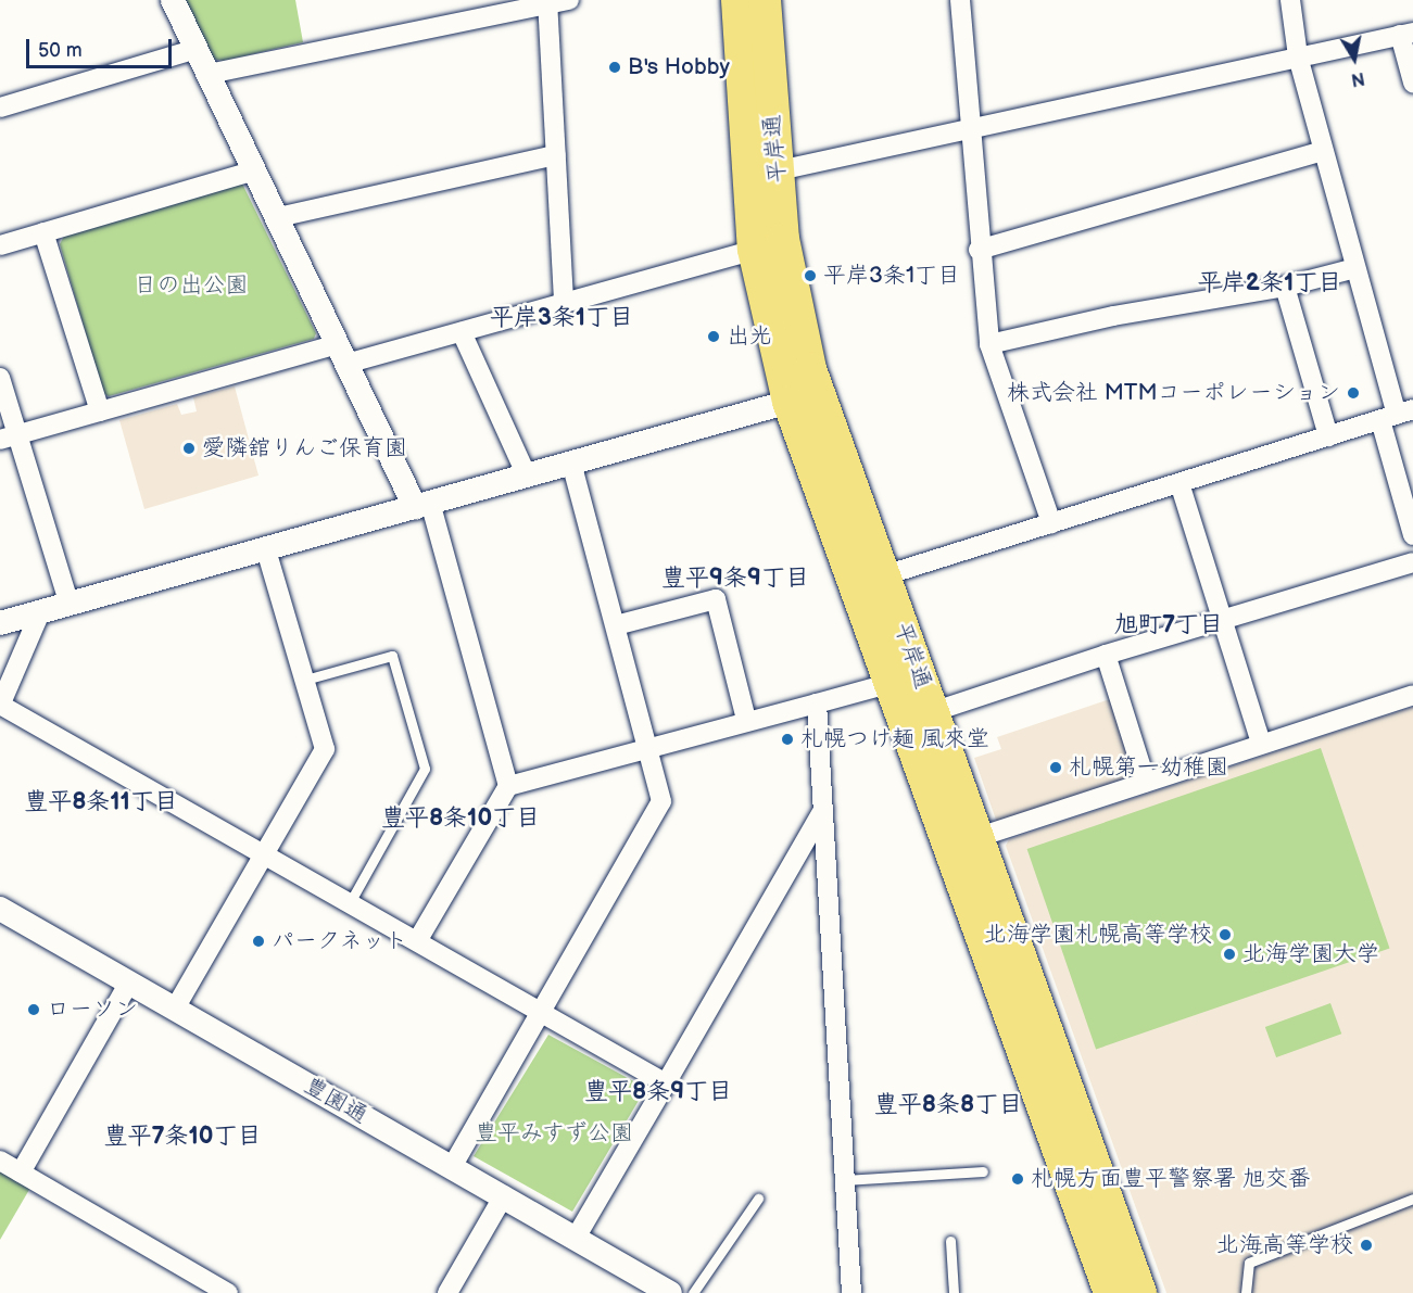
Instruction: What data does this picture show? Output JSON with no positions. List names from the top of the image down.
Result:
{
  "streets": {
    "highway": ["平岸通"],
    "street": ["豊園通"]
  },
  "districts": [
    "平岸2条1丁目",
    "平岸3条1丁目",
    "豊平9条9丁目",
    "旭町7丁目",
    "豊平8条11丁目",
    "豊平8条10丁目",
    "豊平8条9丁目",
    "豊平8条8丁目",
    "豊平7条10丁目"
  ],
  "parks": ["日の出公園", "豊平みすず公園"],
  "places": [
    "B's Hobby",
    "平岸3条1丁目",
    "出光",
    "株式会社 MTMコーポレーション",
    "愛隣舘りんご保育園",
    "札幌つけ麺 風來堂",
    "札幌第一幼稚園",
    "北海学園札幌高等学校",
    "パークネット",
    "北海学園大学",
    "ローソン",
    "札幌方面豊平警察署 旭交番",
    "北海高等学校"
  ],
  "scale_bar": "50 m",
  "north": "bottom"
}
